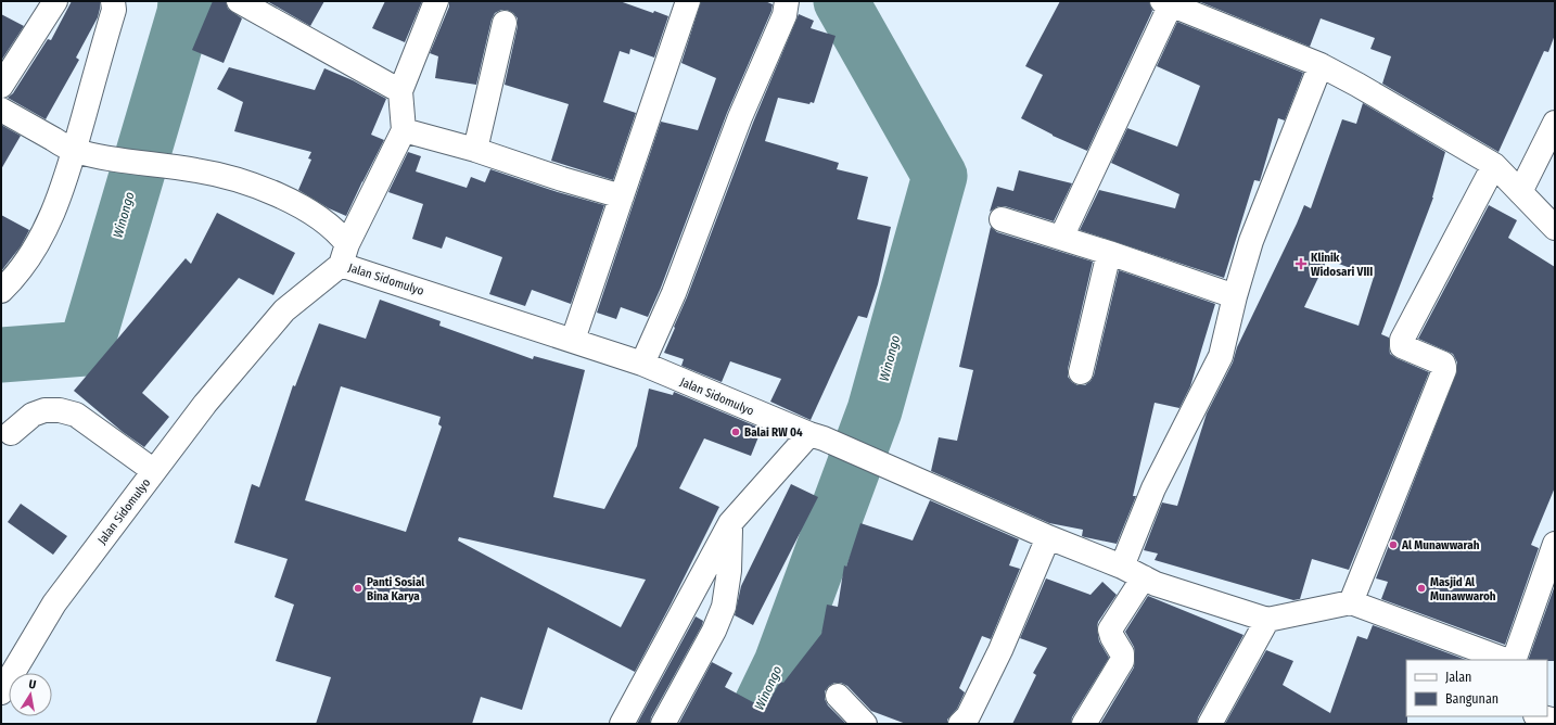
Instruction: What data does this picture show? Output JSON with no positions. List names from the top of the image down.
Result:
{
  "streets": {
    "street": ["Jalan Sidomulyo"]
  },
  "water": ["Winongo"],
  "places": {
    "health": ["Klinik Widosari VIII"],
    "other": [
      "Balai RW 04",
      "Al Munawwarah",
      "Panti Sosial Bina Karya",
      "Masjid Al Munawwaroh"
    ]
  },
  "legend": ["Jalan", "Bangunan"],
  "north": "top"
}
